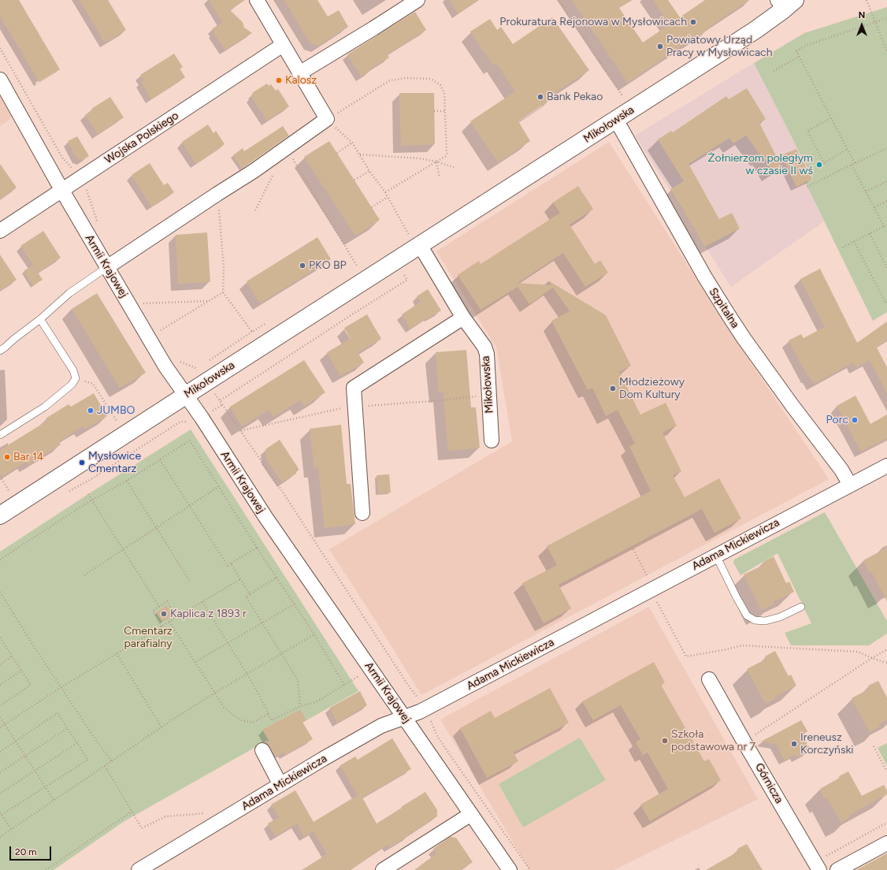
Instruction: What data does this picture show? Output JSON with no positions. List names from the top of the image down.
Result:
{
  "streets": {
    "street": [
      "Mikołowska",
      "Wojska Polskiego",
      "Armii Krajowej",
      "Szpitalna",
      "Adama Mickiewicza",
      "Górnicza"
    ]
  },
  "crossings": [
    ["Mikołowska", "Armii Krajowej"],
    ["Mikołowska", "Szpitalna"],
    ["Wojska Polskiego", "Armii Krajowej"],
    ["Armii Krajowej", "Adama Mickiewicza"],
    ["Szpitalna", "Adama Mickiewicza"]
  ],
  "parks": ["Cmentarz parafialny"],
  "places": [
    "Prokuratura Rejonowa w Mysłowicach",
    "Powiatowy Urząd Pracy w Mysłowicach",
    "Kalosz",
    "Bank Pekao",
    "Żołnierzom poległym w czasie II wś",
    "PKO BP",
    "Młodzieżowy Dom Kultury",
    "JUMBO",
    "Porc",
    "Bar 14",
    "Mysłowice Cmentarz",
    "Kaplica z 1893 r",
    "Szkoła podstawowa nr 7",
    "Ireneusz Korczyński"
  ],
  "scale_bar": "20 m",
  "north": "top"
}
